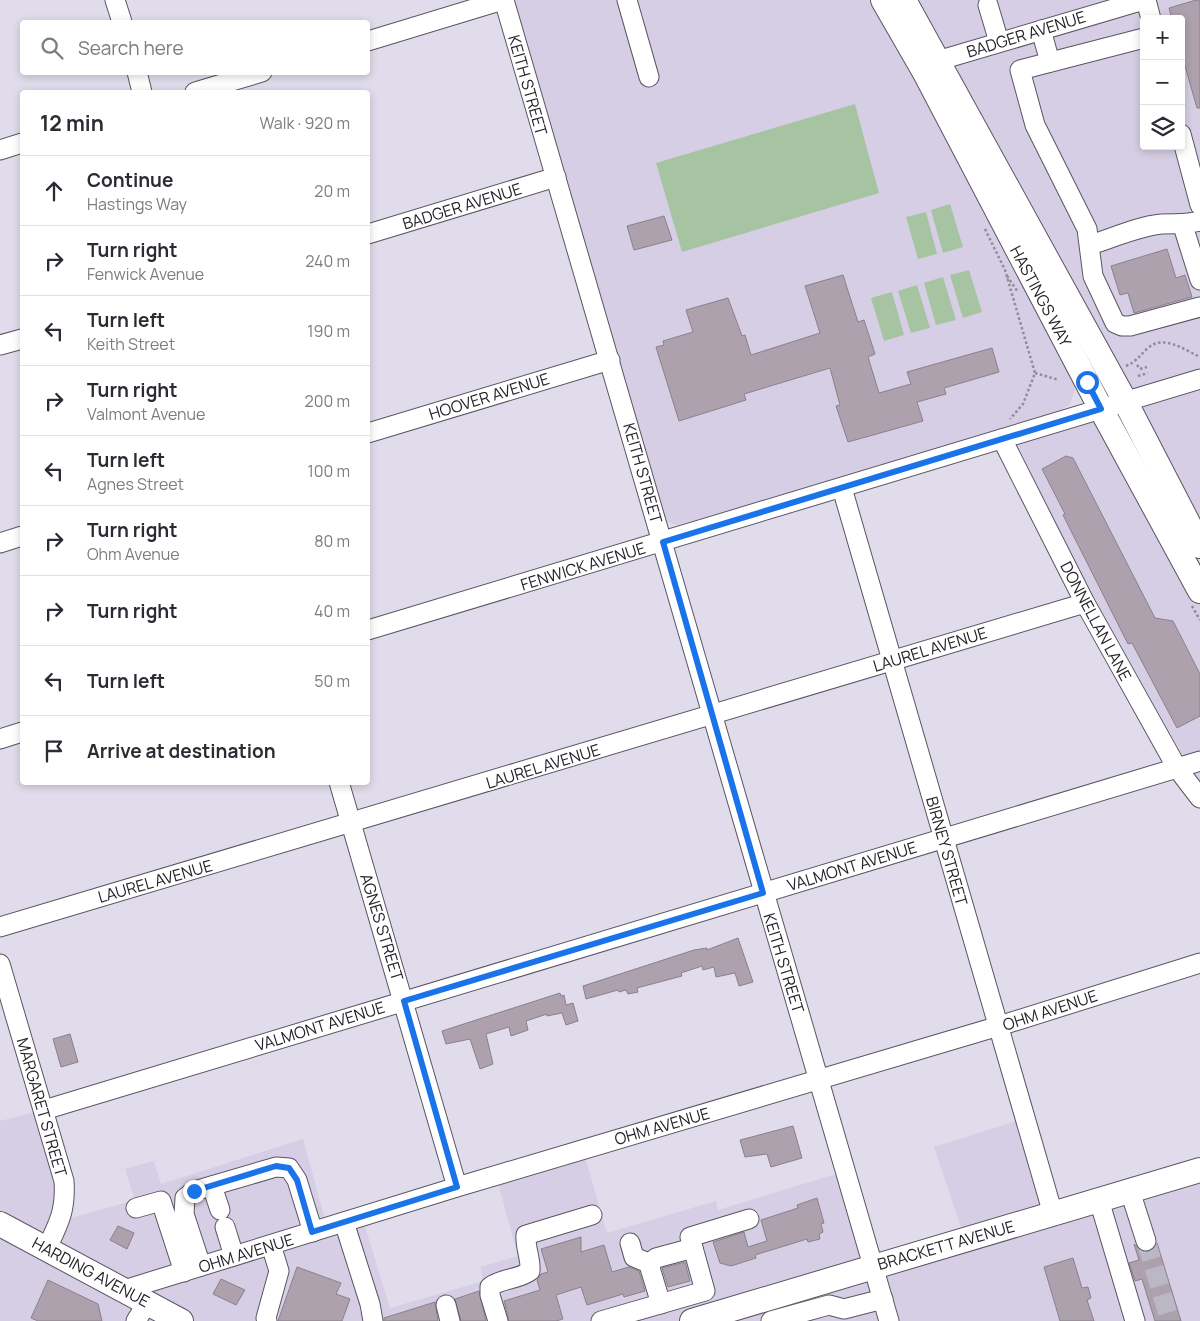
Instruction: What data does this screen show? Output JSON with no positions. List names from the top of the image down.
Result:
{
  "streets": {
    "main road": ["HASTINGS WAY", "BRACKETT AVENUE", "HARDING AVENUE"],
    "street": [
      "BADGER AVENUE",
      "KEITH STREET",
      "HOOVER AVENUE",
      "FENWICK AVENUE",
      "DONNELLAN LANE",
      "LAUREL AVENUE",
      "BIRNEY STREET",
      "VALMONT AVENUE",
      "AGNES STREET",
      "OHM AVENUE",
      "MARGARET STREET"
    ]
  },
  "crossings": [
    ["BADGER AVENUE", "KEITH STREET"],
    ["BADGER AVENUE", "HASTINGS WAY"],
    ["KEITH STREET", "HOOVER AVENUE"],
    ["KEITH STREET", "FENWICK AVENUE"],
    ["KEITH STREET", "LAUREL AVENUE"],
    ["KEITH STREET", "VALMONT AVENUE"],
    ["KEITH STREET", "OHM AVENUE"],
    ["KEITH STREET", "BRACKETT AVENUE"],
    ["HASTINGS WAY", "FENWICK AVENUE"],
    ["FENWICK AVENUE", "DONNELLAN LANE"],
    ["FENWICK AVENUE", "BIRNEY STREET"],
    ["DONNELLAN LANE", "LAUREL AVENUE"],
    ["DONNELLAN LANE", "VALMONT AVENUE"],
    ["LAUREL AVENUE", "BIRNEY STREET"],
    ["LAUREL AVENUE", "AGNES STREET"],
    ["BIRNEY STREET", "VALMONT AVENUE"],
    ["BIRNEY STREET", "OHM AVENUE"],
    ["BIRNEY STREET", "BRACKETT AVENUE"],
    ["VALMONT AVENUE", "AGNES STREET"],
    ["VALMONT AVENUE", "MARGARET STREET"],
    ["AGNES STREET", "OHM AVENUE"],
    ["OHM AVENUE", "HARDING AVENUE"],
    ["MARGARET STREET", "HARDING AVENUE"]
  ],
  "page": {
    "map_buttons": ["+", "−"],
    "search": "Search here",
    "heading": ["12 min", "Walk · 920 m"],
    "list": [
      ["Continue", "Hastings Way", "20 m"],
      ["Turn right", "Fenwick Avenue", "240 m"],
      ["Turn left", "Keith Street", "190 m"],
      ["Turn right", "Valmont Avenue", "200 m"],
      ["Turn left", "Agnes Street", "100 m"],
      ["Turn right", "Ohm Avenue", "80 m"],
      ["Turn right", "40 m"],
      ["Turn left", "50 m"],
      "Arrive at destination"
    ]
  }
}
